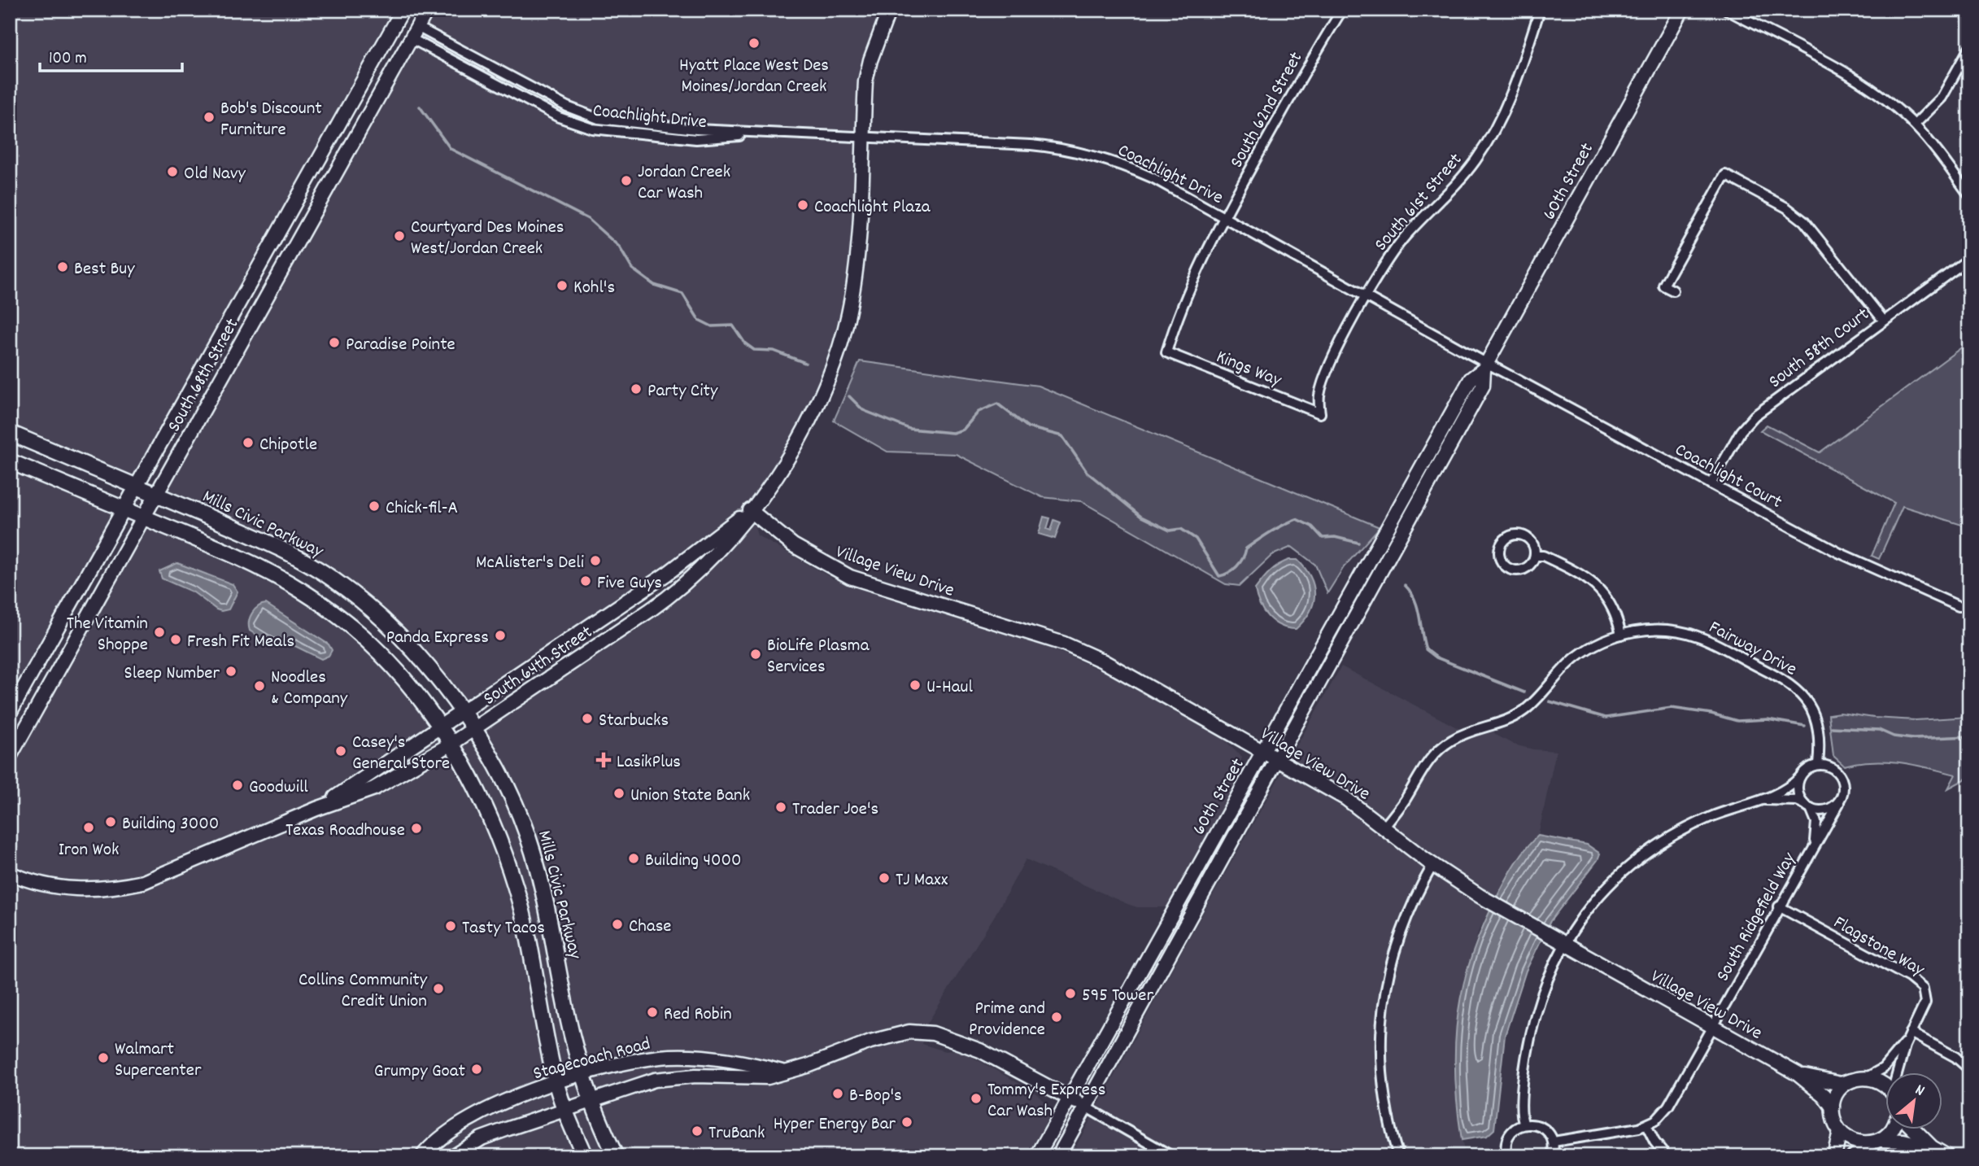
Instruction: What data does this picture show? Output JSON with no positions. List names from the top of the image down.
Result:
{
  "streets": {
    "main road": ["Mills Civic Parkway"],
    "street": [
      "South 62nd Street",
      "Coachlight Drive",
      "60th Street",
      "South 61st Street",
      "South 58th Court",
      "Kings Way",
      "South 68th Street",
      "Coachlight Court",
      "Village View Drive",
      "Fairway Drive",
      "South 64th Street",
      "South Ridgefield Way",
      "Flagstone Way",
      "Stagecoach Road"
    ]
  },
  "crossings": [
    ["South 62nd Street", "Coachlight Drive"],
    ["South 62nd Street", "Kings Way"],
    ["Coachlight Drive", "60th Street"],
    ["Coachlight Drive", "South 61st Street"],
    ["Coachlight Drive", "South 68th Street"],
    ["Coachlight Drive", "Coachlight Court"],
    ["Coachlight Drive", "South 64th Street"],
    ["60th Street", "Coachlight Court"],
    ["60th Street", "Village View Drive"],
    ["60th Street", "Stagecoach Road"],
    ["South 61st Street", "Kings Way"],
    ["South 58th Court", "Coachlight Court"],
    ["South 68th Street", "Mills Civic Parkway"],
    ["Mills Civic Parkway", "South 64th Street"],
    ["Mills Civic Parkway", "Stagecoach Road"],
    ["Village View Drive", "Fairway Drive"],
    ["Village View Drive", "South 64th Street"],
    ["Village View Drive", "South Ridgefield Way"],
    ["Fairway Drive", "South Ridgefield Way"],
    ["South Ridgefield Way", "Flagstone Way"]
  ],
  "places": {
    "other": [
      "Hyatt Place West Des Moines/Jordan Creek",
      "Bob's Discount Furniture",
      "Old Navy",
      "Jordan Creek Car Wash",
      "Coachlight Plaza",
      "Courtyard Des Moines West/Jordan Creek",
      "Best Buy",
      "Kohl's",
      "Paradise Pointe",
      "Party City",
      "Chipotle",
      "Chick-fil-A",
      "McAlister's Deli",
      "Five Guys",
      "The Vitamin Shoppe",
      "Panda Express",
      "Fresh Fit Meals",
      "BioLife Plasma Services",
      "Sleep Number",
      "U-Haul",
      "Noodles & Company",
      "Starbucks",
      "Casey's General Store",
      "Goodwill",
      "Union State Bank",
      "Trader Joe's",
      "Building 3000",
      "Iron Wok",
      "Texas Roadhouse",
      "Building 4000",
      "TJ Maxx",
      "Chase",
      "Tasty Tacos",
      "Collins Community Credit Union",
      "595 Tower",
      "Red Robin",
      "Prime and Providence",
      "Walmart Supercenter",
      "Grumpy Goat",
      "B-Bop's",
      "Tommy's Express Car Wash",
      "Hyper Energy Bar",
      "TruBank"
    ],
    "health": ["LasikPlus"]
  },
  "scale_bar": "100 m",
  "north": "top right"
}
